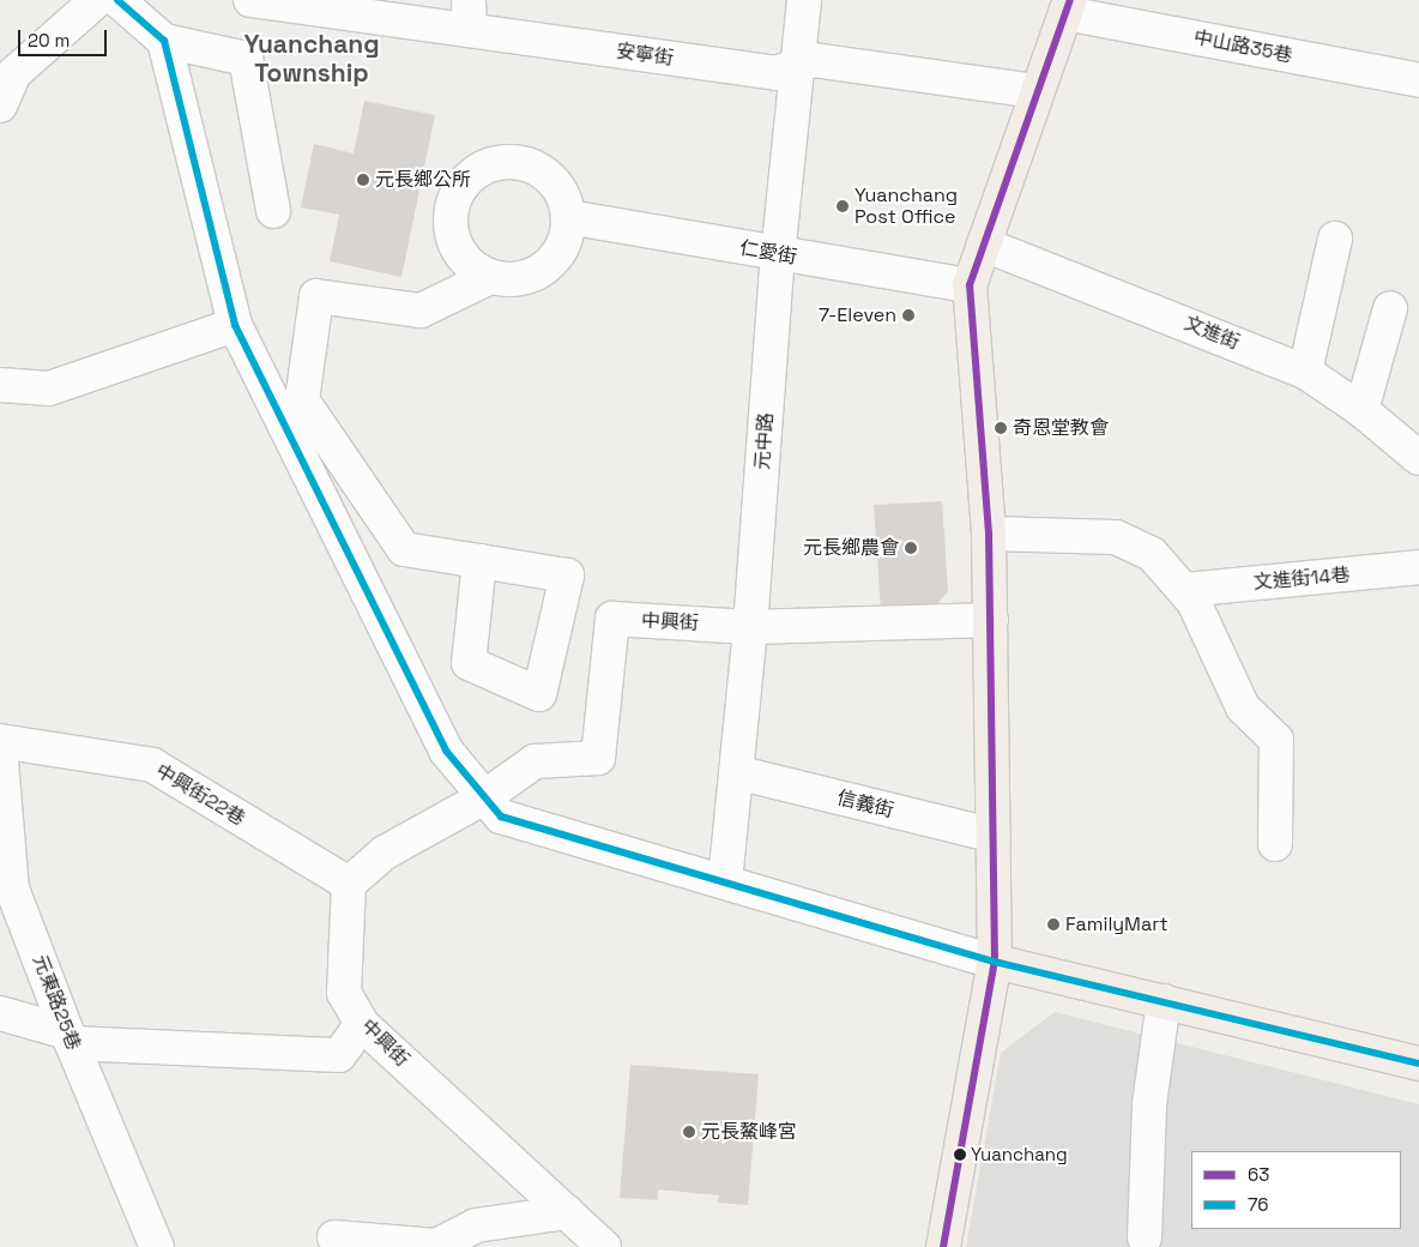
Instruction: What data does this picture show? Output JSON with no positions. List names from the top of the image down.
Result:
{
  "streets": {
    "street": [
      "中山路35巷",
      "安寧街",
      "仁愛街",
      "文進街",
      "元中路",
      "文進街14巷",
      "中興街",
      "中興街22巷",
      "信義街",
      "元東路25巷"
    ]
  },
  "crossings": [
    ["安寧街", "元中路"],
    ["仁愛街", "元中路"],
    ["元中路", "中興街"],
    ["元中路", "信義街"],
    ["中興街", "中興街22巷"]
  ],
  "districts": ["Yuanchang Township"],
  "places": [
    "元長鄉公所",
    "Yuanchang Post Office",
    "7-Eleven",
    "奇恩堂教會",
    "元長鄉農會",
    "FamilyMart",
    "元長鰲峰宮",
    "Yuanchang"
  ],
  "lines": ["transit line 63", "transit line 76"],
  "legend": ["63", "76"],
  "scale_bar": "20 m"
}
